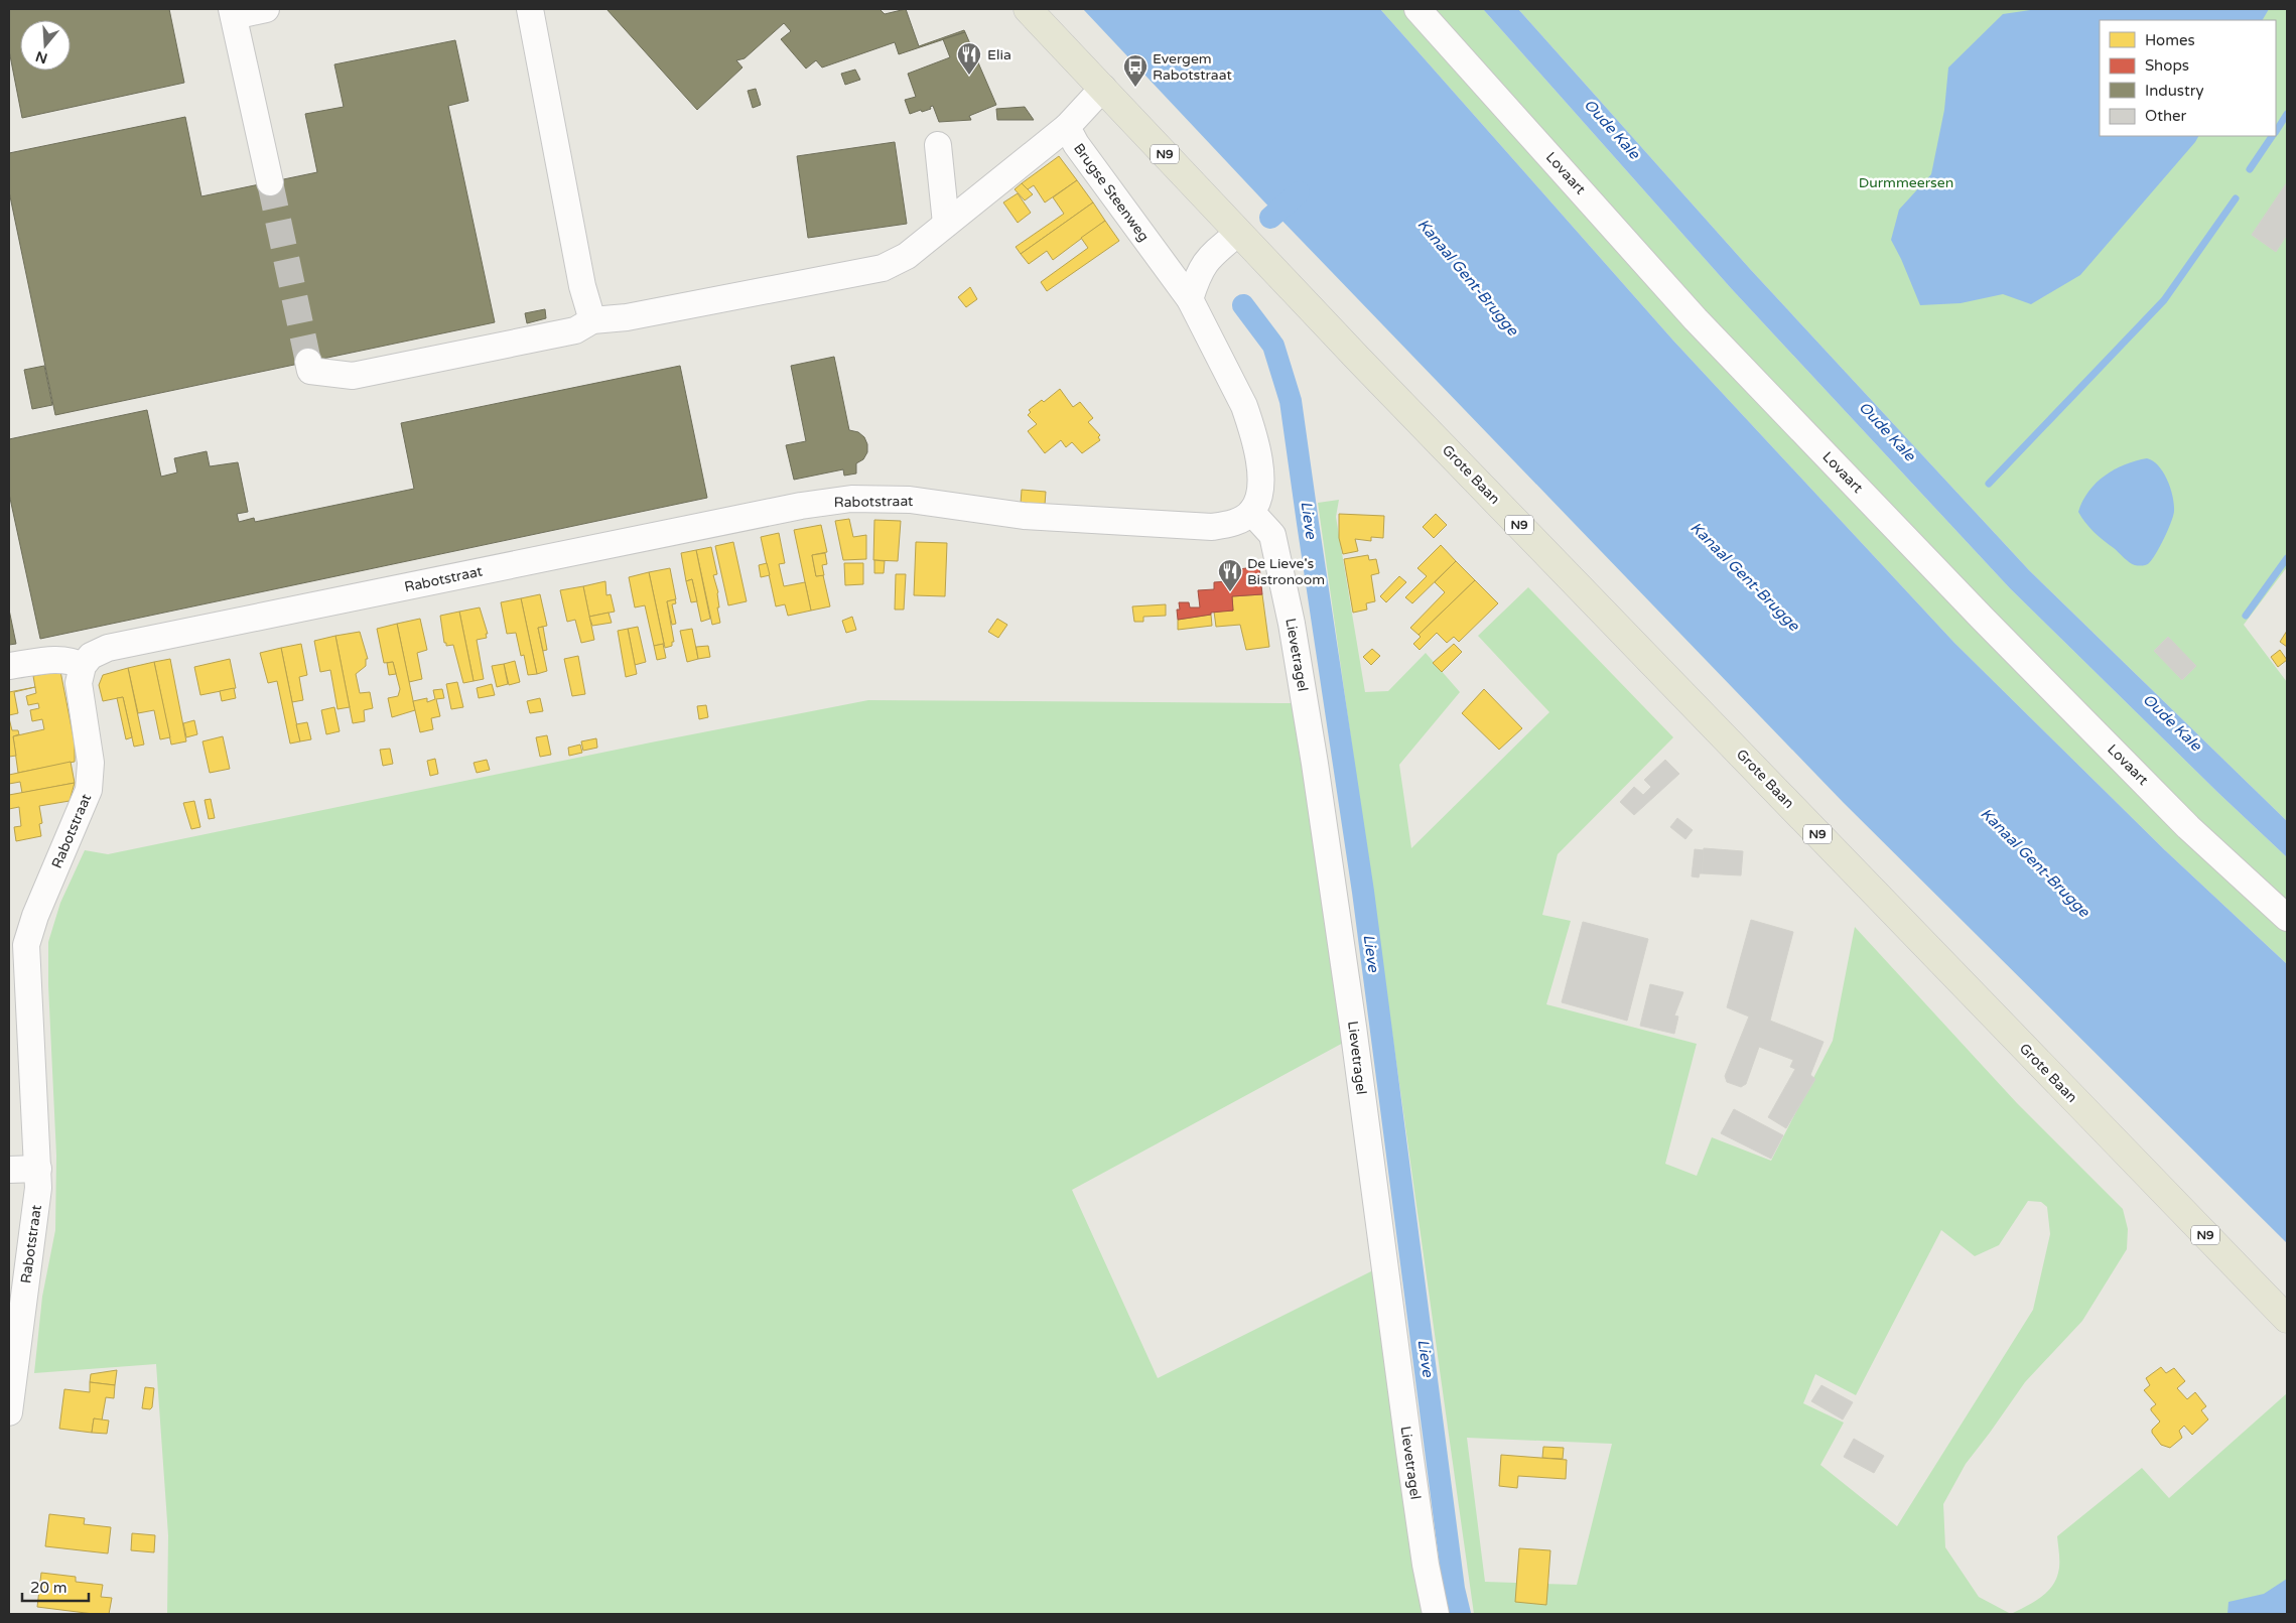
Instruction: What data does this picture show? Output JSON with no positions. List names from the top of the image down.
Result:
{
  "streets": {
    "main road": ["N9", "Grote Baan"],
    "street": [
      "Lovaart",
      "Brugse Steenweg",
      "Rabotstraat",
      "Lievetragel"
    ]
  },
  "crossings": [
    ["N9", "Brugse Steenweg"],
    ["N9", "Grote Baan"],
    ["Rabotstraat", "Lievetragel"]
  ],
  "water": ["Oude Kale", "Kanaal Gent-Brugge", "Lieve"],
  "parks": ["Durmmeersen"],
  "places": {
    "restaurant": ["Elia", "De Lieve's Bistronoom"],
    "bus stop": ["Evergem Rabotstraat"]
  },
  "legend": [
    "Homes",
    "Shops",
    "Industry",
    "Other"
  ],
  "scale_bar": "20 m",
  "north": "bottom"
}
